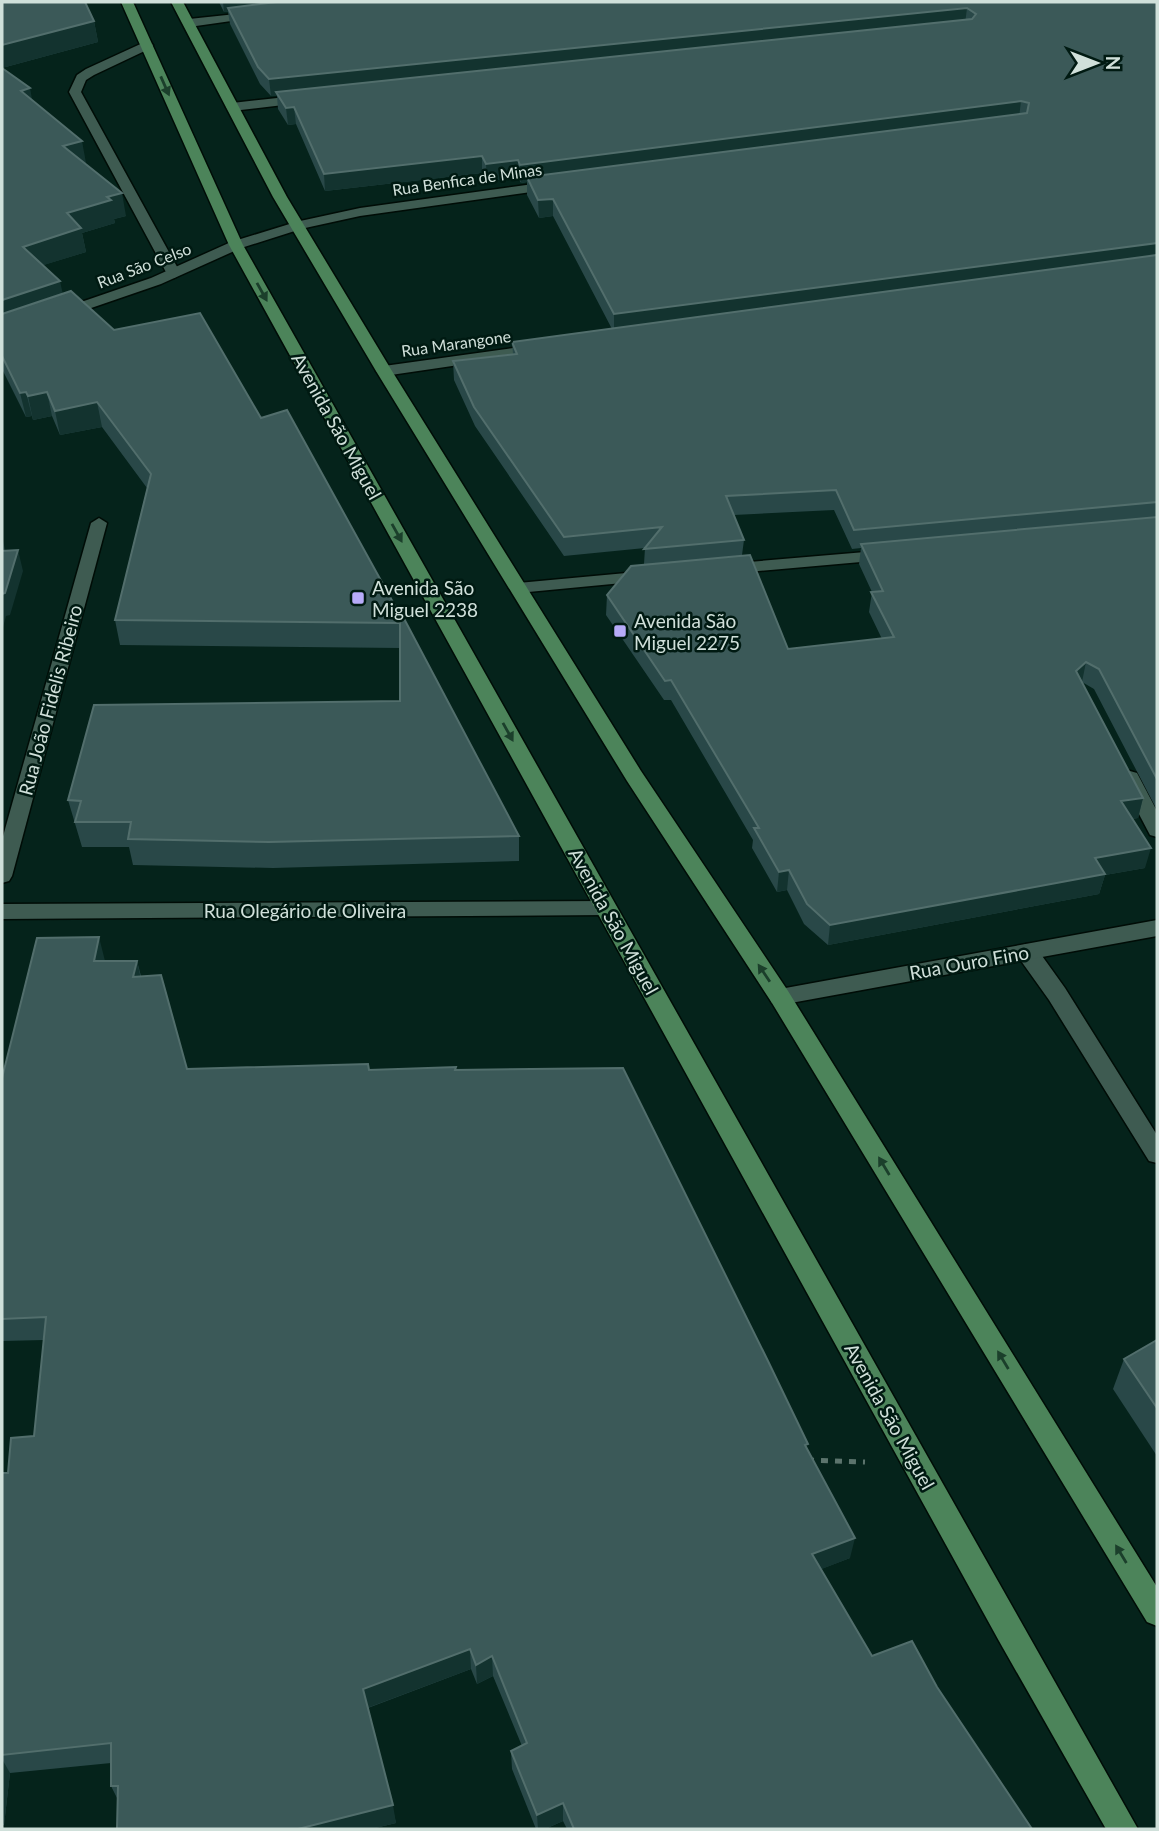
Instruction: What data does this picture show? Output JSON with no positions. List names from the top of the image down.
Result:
{
  "streets": {
    "main road": ["Avenida São Miguel"],
    "street": [
      "Rua Benfica de Minas",
      "Rua São Celso",
      "Rua Marangone",
      "Rua João Fidelis Ribeiro",
      "Rua Olegário de Oliveira",
      "Rua Ouro Fino"
    ]
  },
  "crossings": [
    ["Rua Benfica de Minas", "Rua São Celso"],
    ["Rua São Celso", "Avenida São Miguel"],
    ["Avenida São Miguel", "Rua Olegário de Oliveira"]
  ],
  "places": {
    "transit": ["Avenida São Miguel 2238", "Avenida São Miguel 2275"]
  },
  "north": "right"
}
